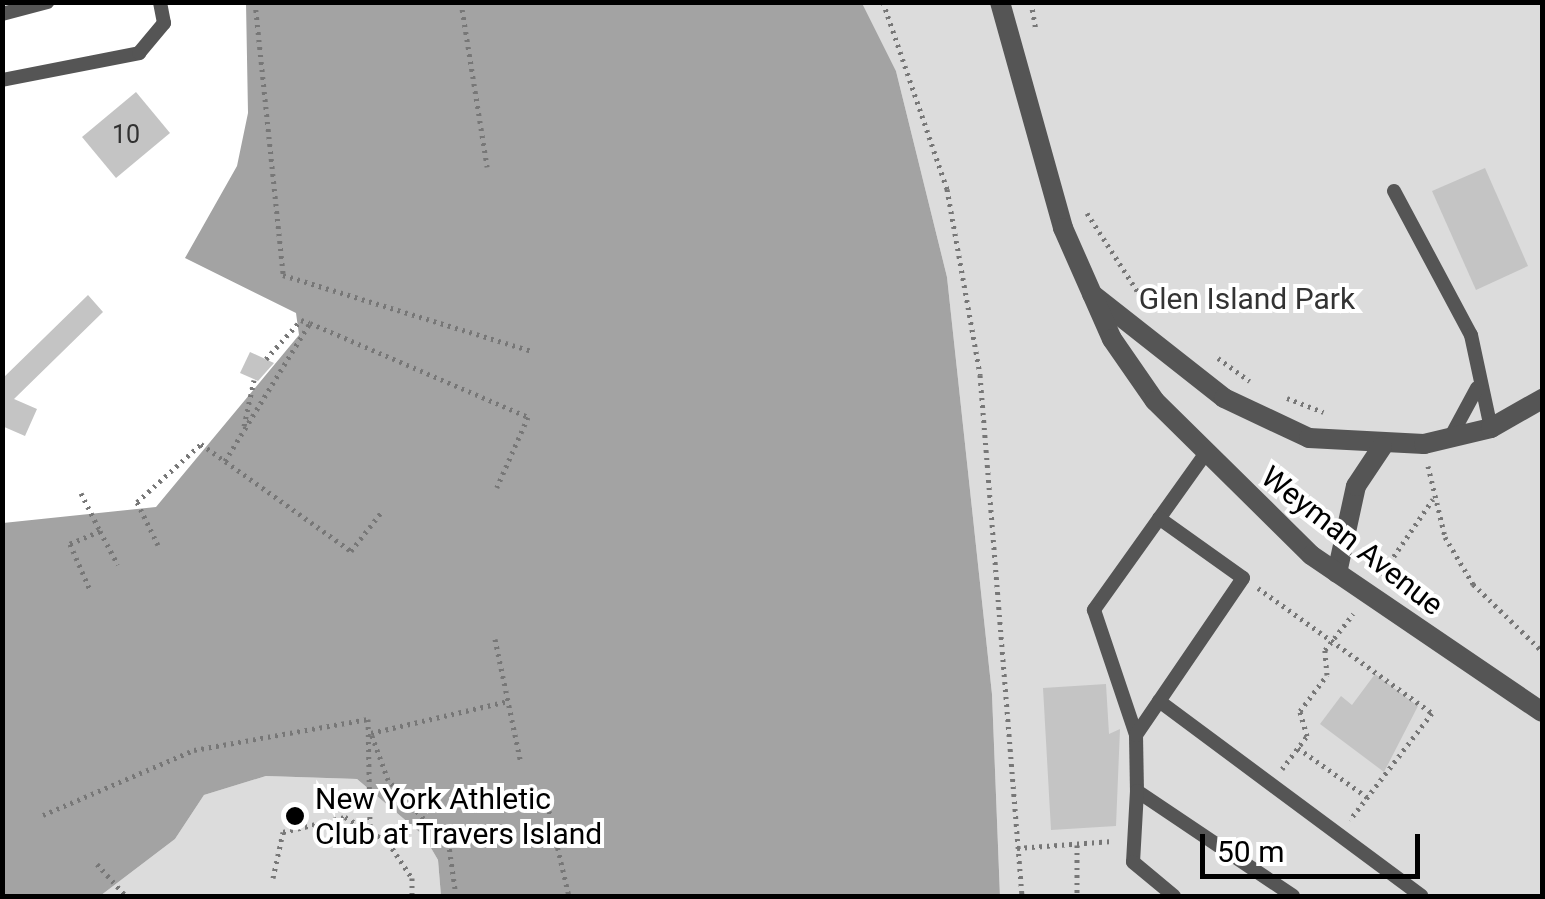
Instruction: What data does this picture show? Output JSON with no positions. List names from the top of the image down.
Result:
{
  "streets": {
    "street": ["Weyman Avenue"]
  },
  "parks": ["Glen Island Park"],
  "places": ["New York Athletic Club at Travers Island"],
  "house_numbers": ["10"],
  "scale_bar": "50 m"
}
